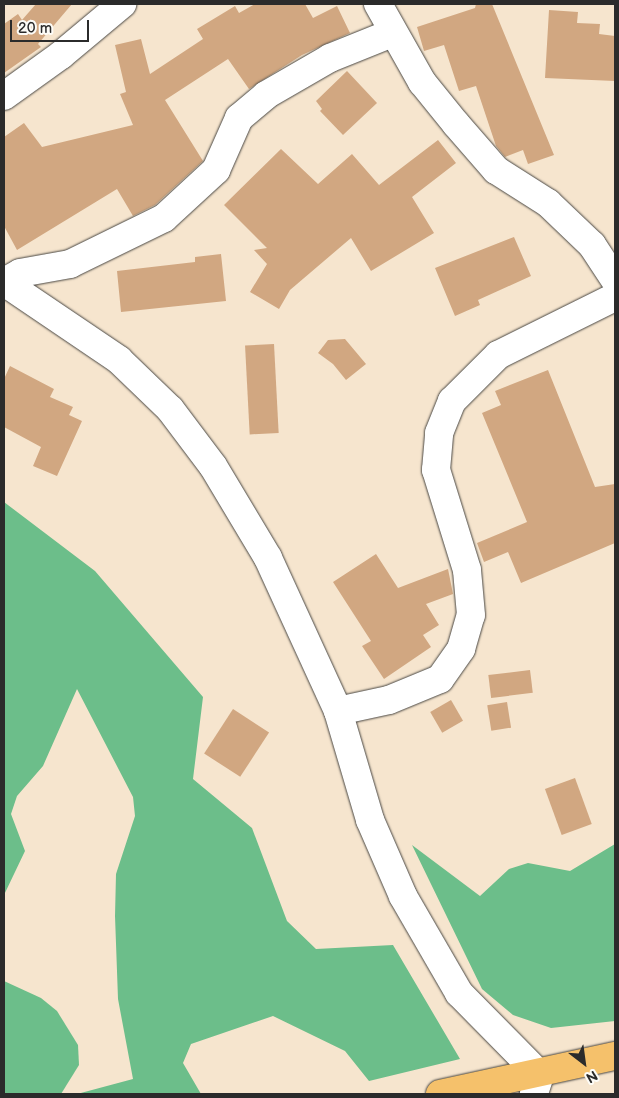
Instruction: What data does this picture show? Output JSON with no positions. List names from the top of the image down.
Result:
{
  "scale_bar": "20 m",
  "north": "bottom right"
}
